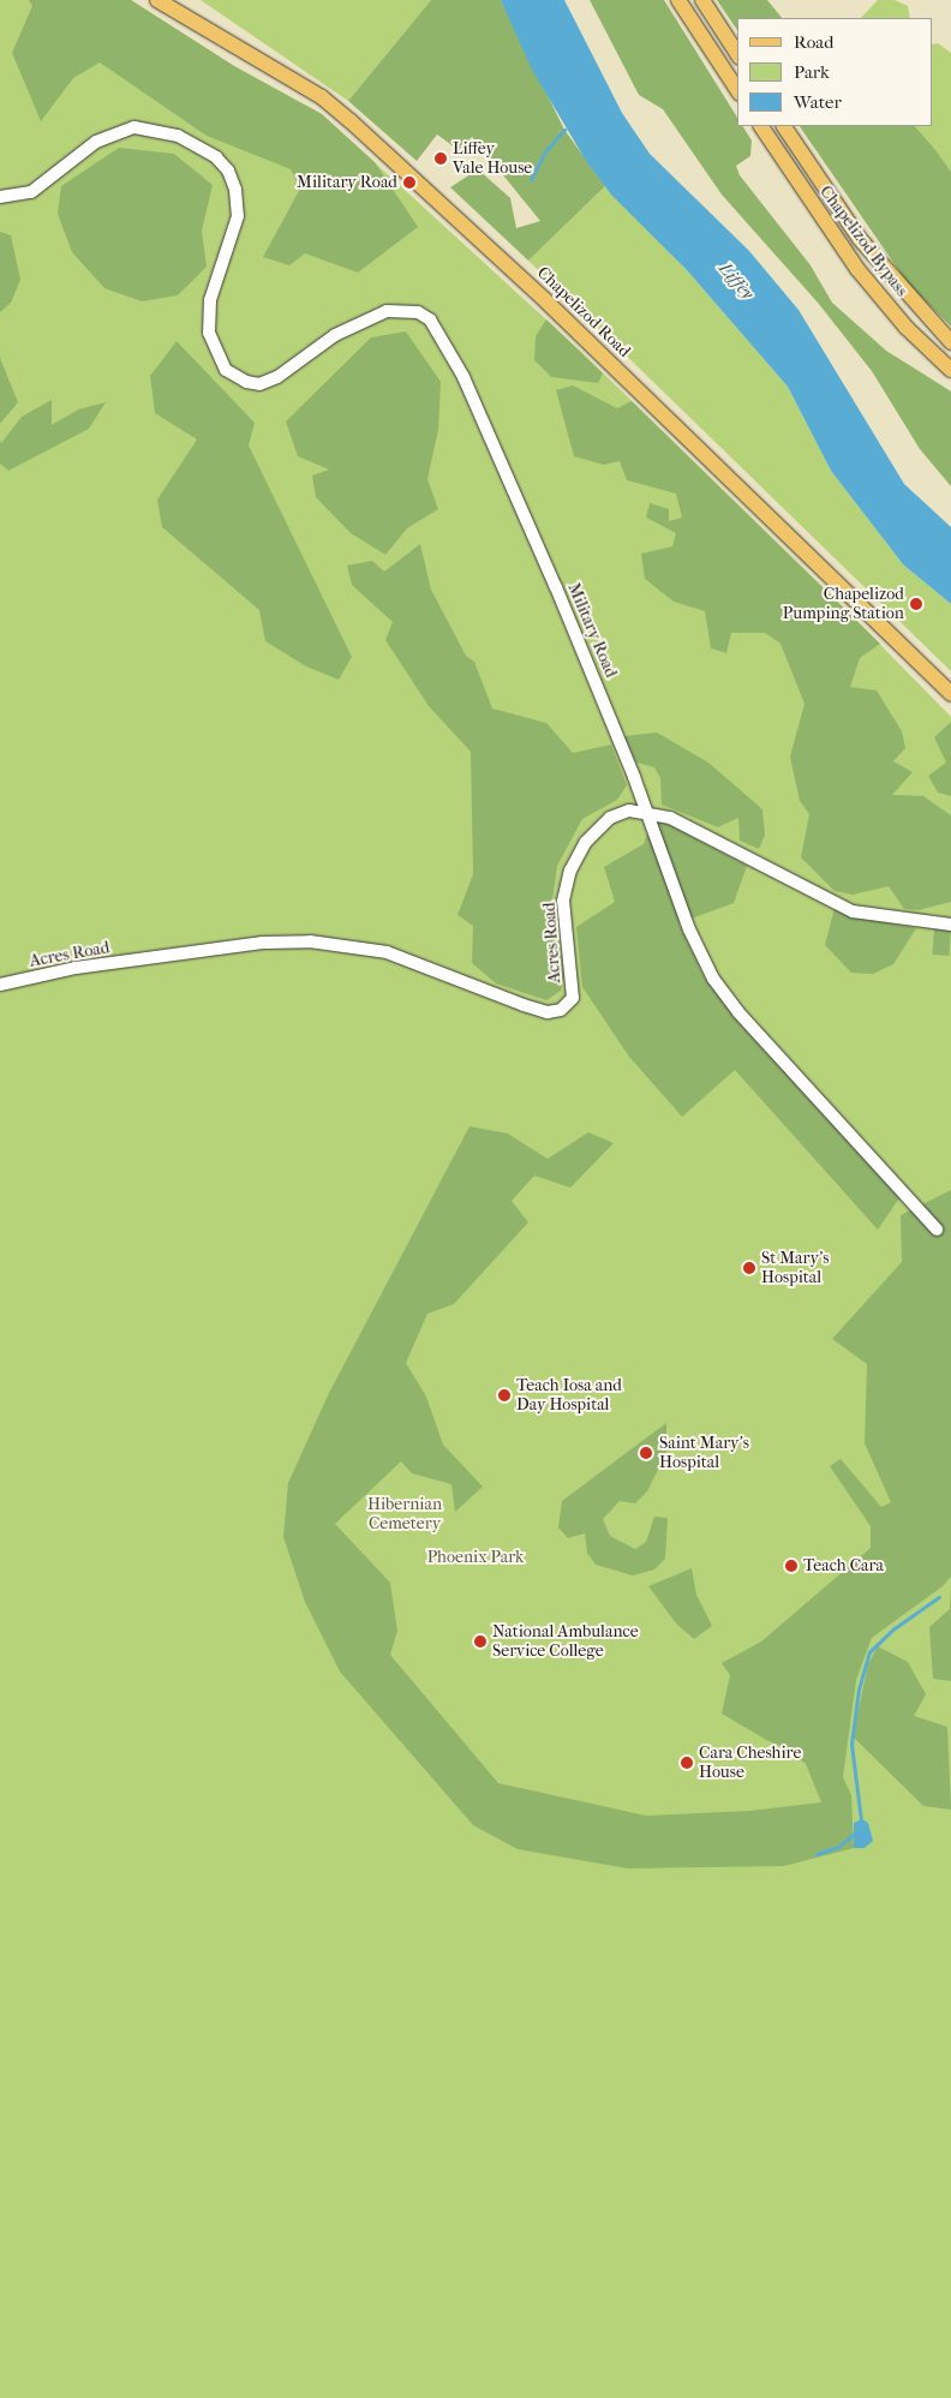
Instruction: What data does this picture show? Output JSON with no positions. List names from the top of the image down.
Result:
{
  "streets": {
    "main road": ["Chapelizod Bypass", "Chapelizod Road"],
    "street": ["Military Road", "Acres Road"]
  },
  "crossings": [
    ["Military Road", "Acres Road"]
  ],
  "water": ["Liffey"],
  "parks": ["Hibernian Cemetery", "Phoenix Park"],
  "places": [
    "Liffey Vale House",
    "Military Road",
    "Chapelizod Pumping Station",
    "St Mary's Hospital",
    "Teach Iosa and Day Hospital",
    "Saint Mary's Hospital",
    "Teach Cara",
    "National Ambulance Service College",
    "Cara Cheshire House"
  ],
  "legend": ["Road", "Park", "Water"]
}
